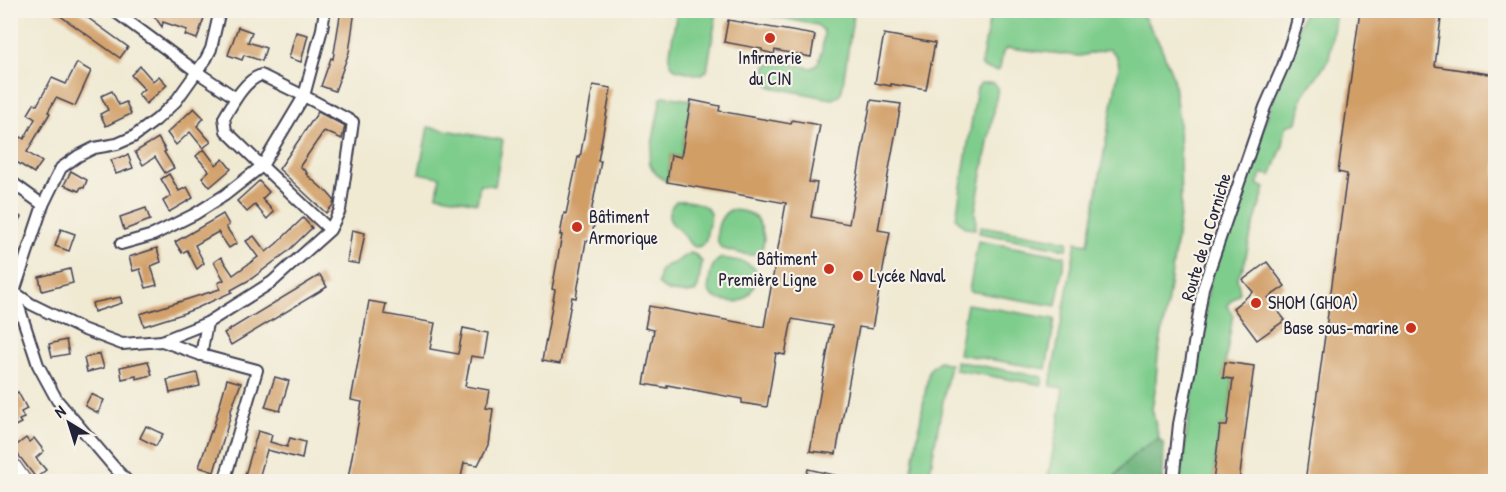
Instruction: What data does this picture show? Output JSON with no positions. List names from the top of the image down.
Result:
{
  "streets": {
    "street": ["Route de la Corniche"]
  },
  "places": [
    "Infirmerie du CIN",
    "Bâtiment Armorique",
    "Bâtiment Première Ligne",
    "Lycée Naval",
    "SHOM (GHOA)",
    "Base sous-marine"
  ],
  "north": "top left"
}
